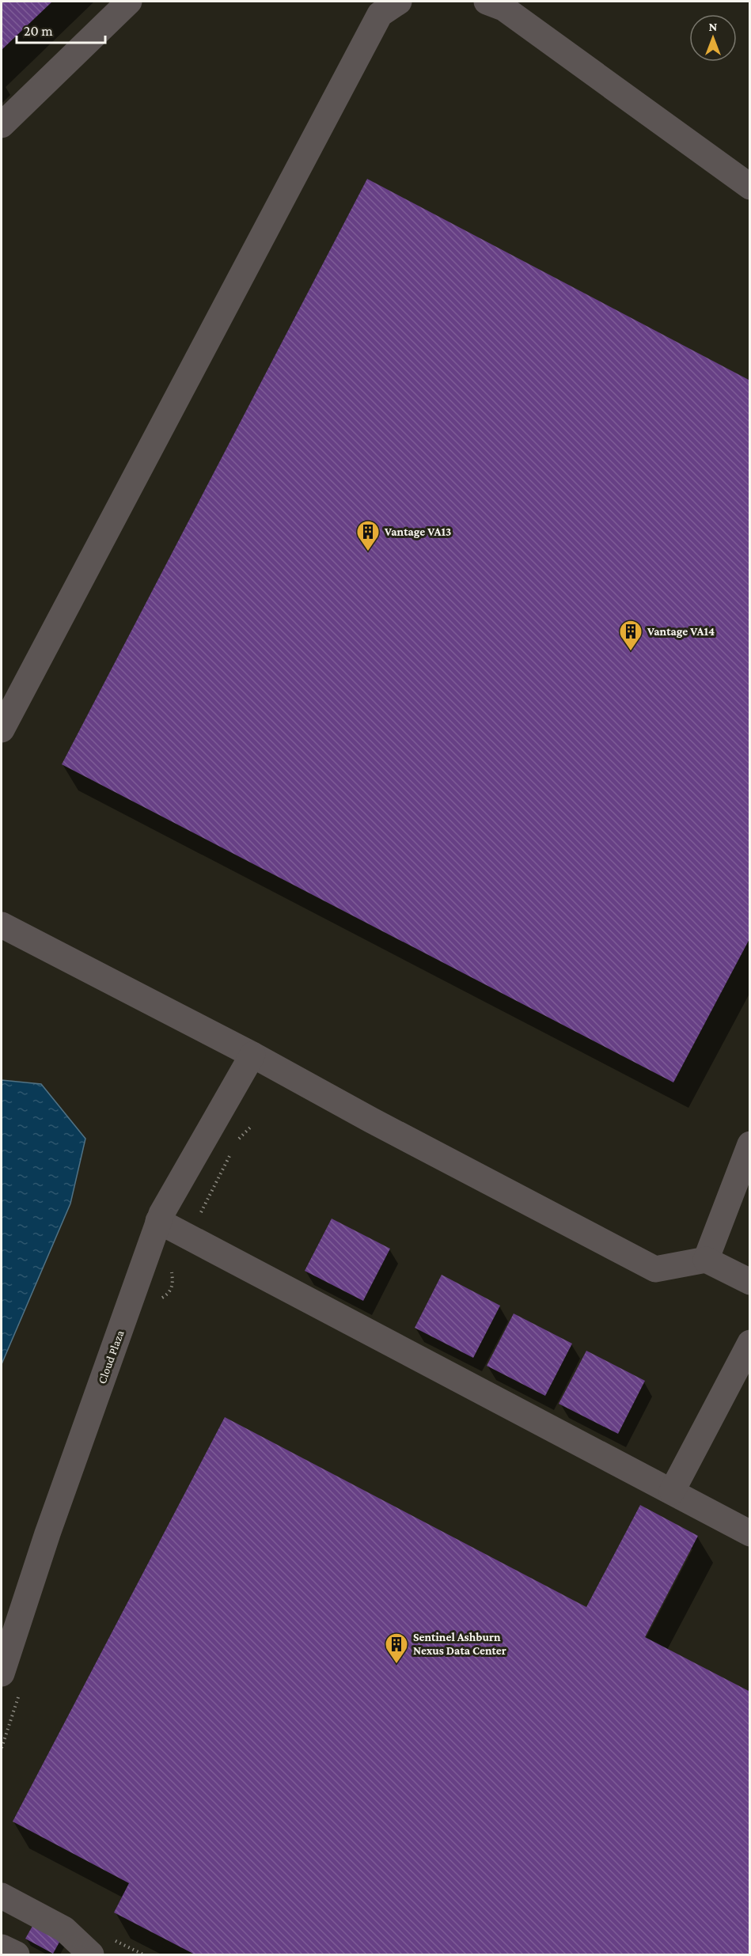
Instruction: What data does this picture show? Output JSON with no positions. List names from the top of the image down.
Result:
{
  "streets": {
    "street": ["Cloud Plaza"]
  },
  "places": {
    "building": ["Vantage VA13", "Vantage VA14", "Sentinel Ashburn Nexus Data Center"]
  },
  "scale_bar": "20 m",
  "north": "top"
}
